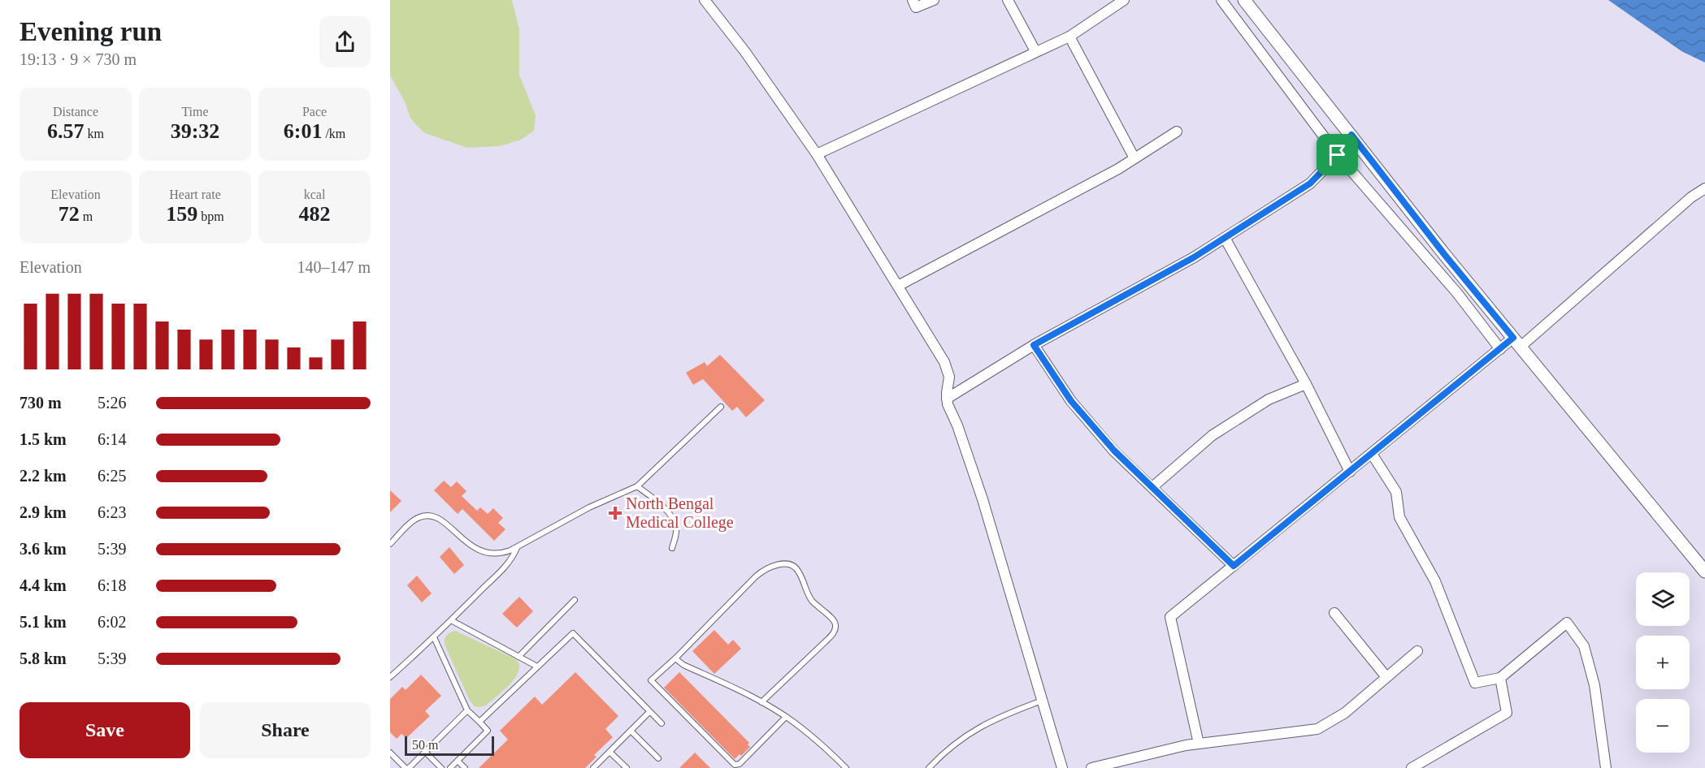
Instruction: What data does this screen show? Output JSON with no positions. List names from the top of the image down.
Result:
{
  "places": {
    "health": ["North Bengal Medical College"]
  },
  "scale_bar": "50 m",
  "page": {
    "heading": ["Evening run", "19:13 · 9 × 730 m"],
    "stats": [
      ["Distance", "6.57 km"],
      ["Time", "39:32"],
      ["Pace", "6:01 /km"],
      ["Elevation", "72 m"],
      ["Heart rate", "159 bpm"],
      ["kcal", "482"]
    ],
    "chart": ["Elevation", "140–147 m"],
    "list": [
      {
        "name": "730 m",
        "note": "5:26"
      },
      {
        "name": "1.5 km",
        "note": "6:14"
      },
      {
        "name": "2.2 km",
        "note": "6:25"
      },
      {
        "name": "2.9 km",
        "note": "6:23"
      },
      {
        "name": "3.6 km",
        "note": "5:39"
      },
      {
        "name": "4.4 km",
        "note": "6:18"
      },
      {
        "name": "5.1 km",
        "note": "6:02"
      },
      {
        "name": "5.8 km",
        "note": "5:39"
      }
    ],
    "map_buttons": ["+", "−"],
    "buttons": ["Save", "Share"],
    "scale": "50 m"
  }
}
